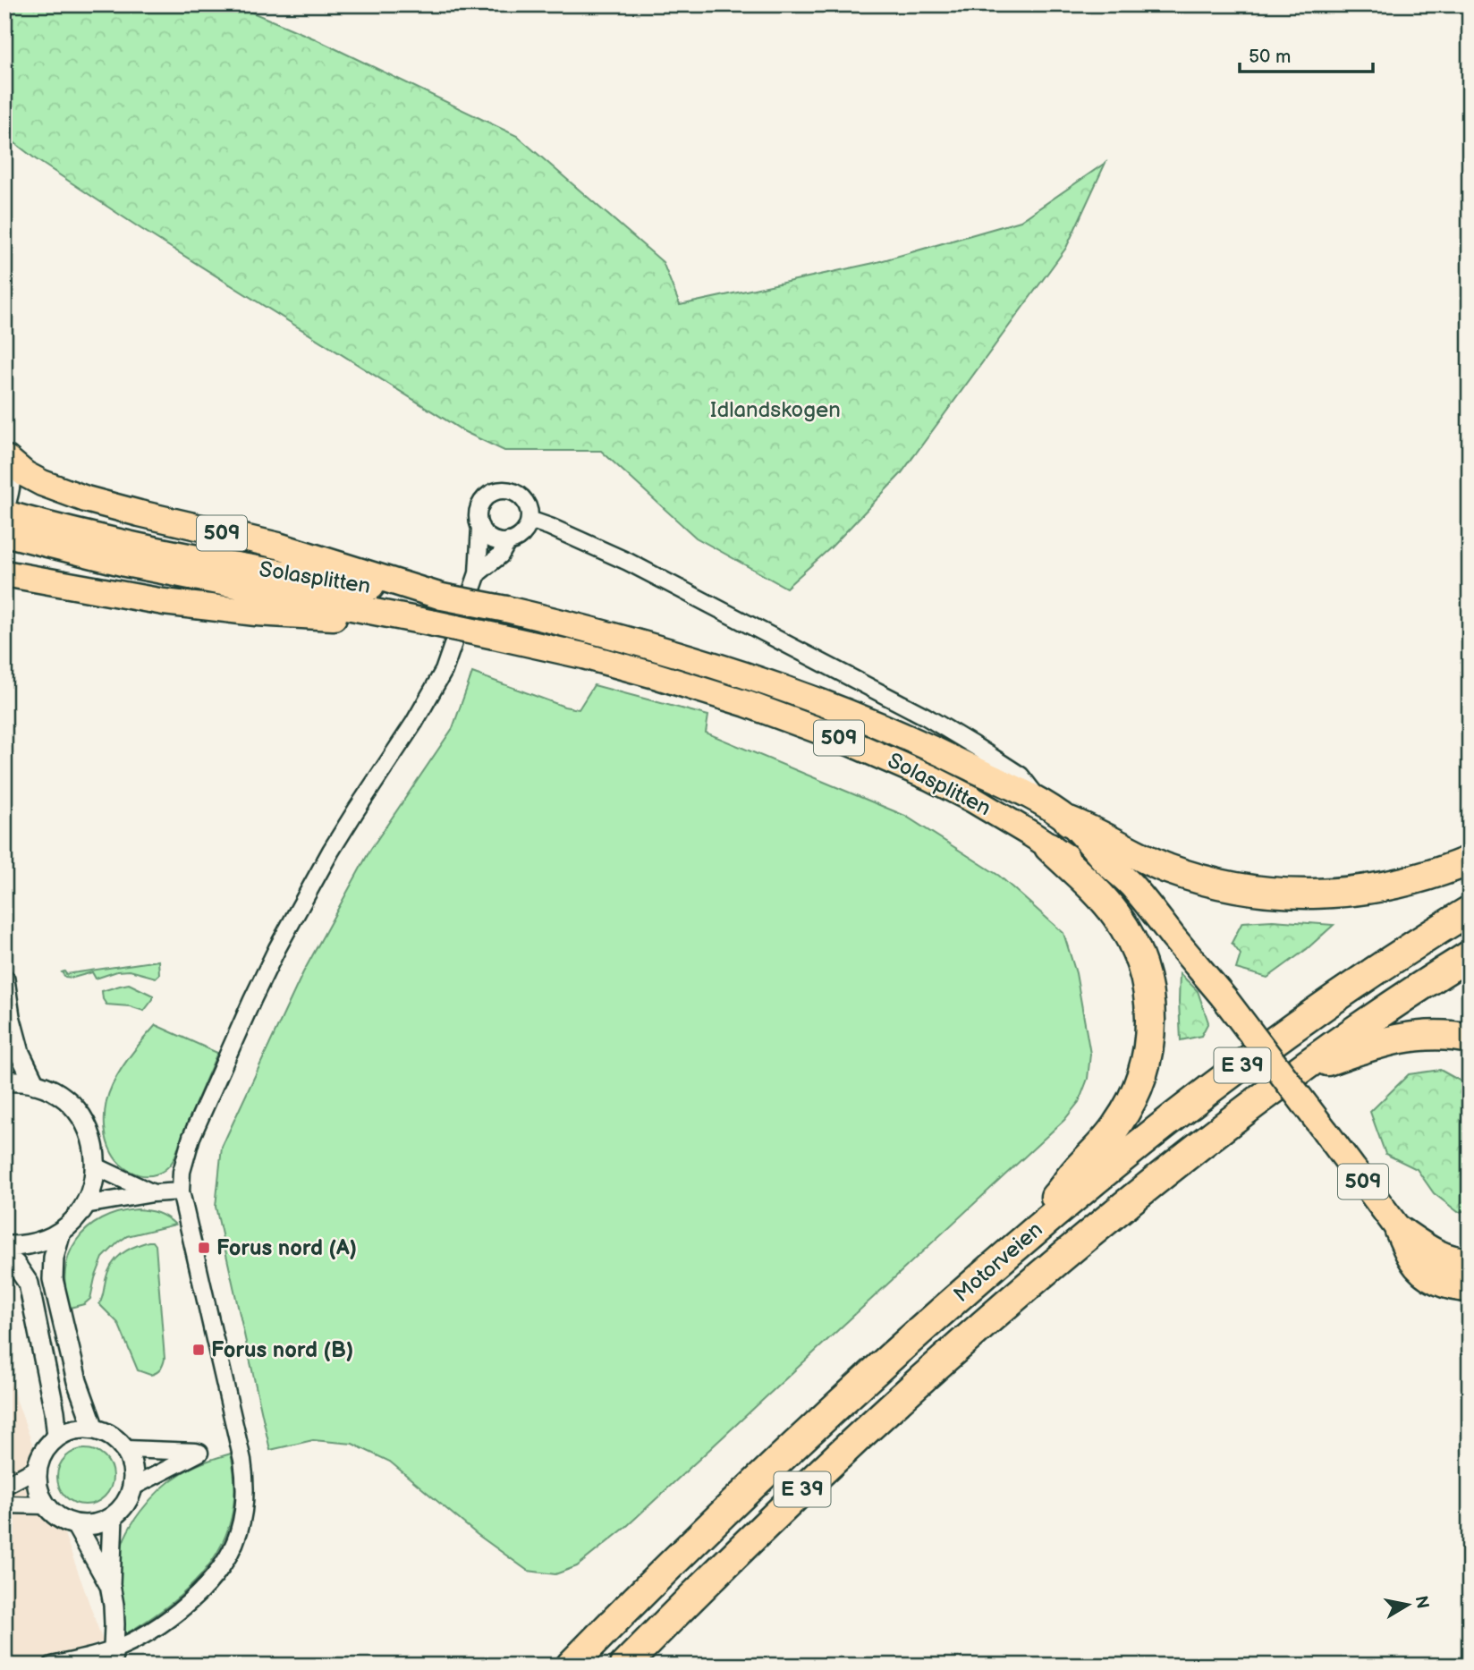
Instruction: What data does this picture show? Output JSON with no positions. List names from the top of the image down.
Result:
{
  "streets": {
    "highway": [
      "509",
      "Solasplitten",
      "E 39",
      "Motorveien"
    ]
  },
  "crossings": [
    ["509", "Solasplitten"],
    ["Solasplitten", "E 39"],
    ["E 39", "Motorveien"]
  ],
  "parks": ["Idlandskogen"],
  "places": {
    "transit": ["Forus nord (A)", "Forus nord (B)"]
  },
  "scale_bar": "50 m",
  "north": "right"
}
